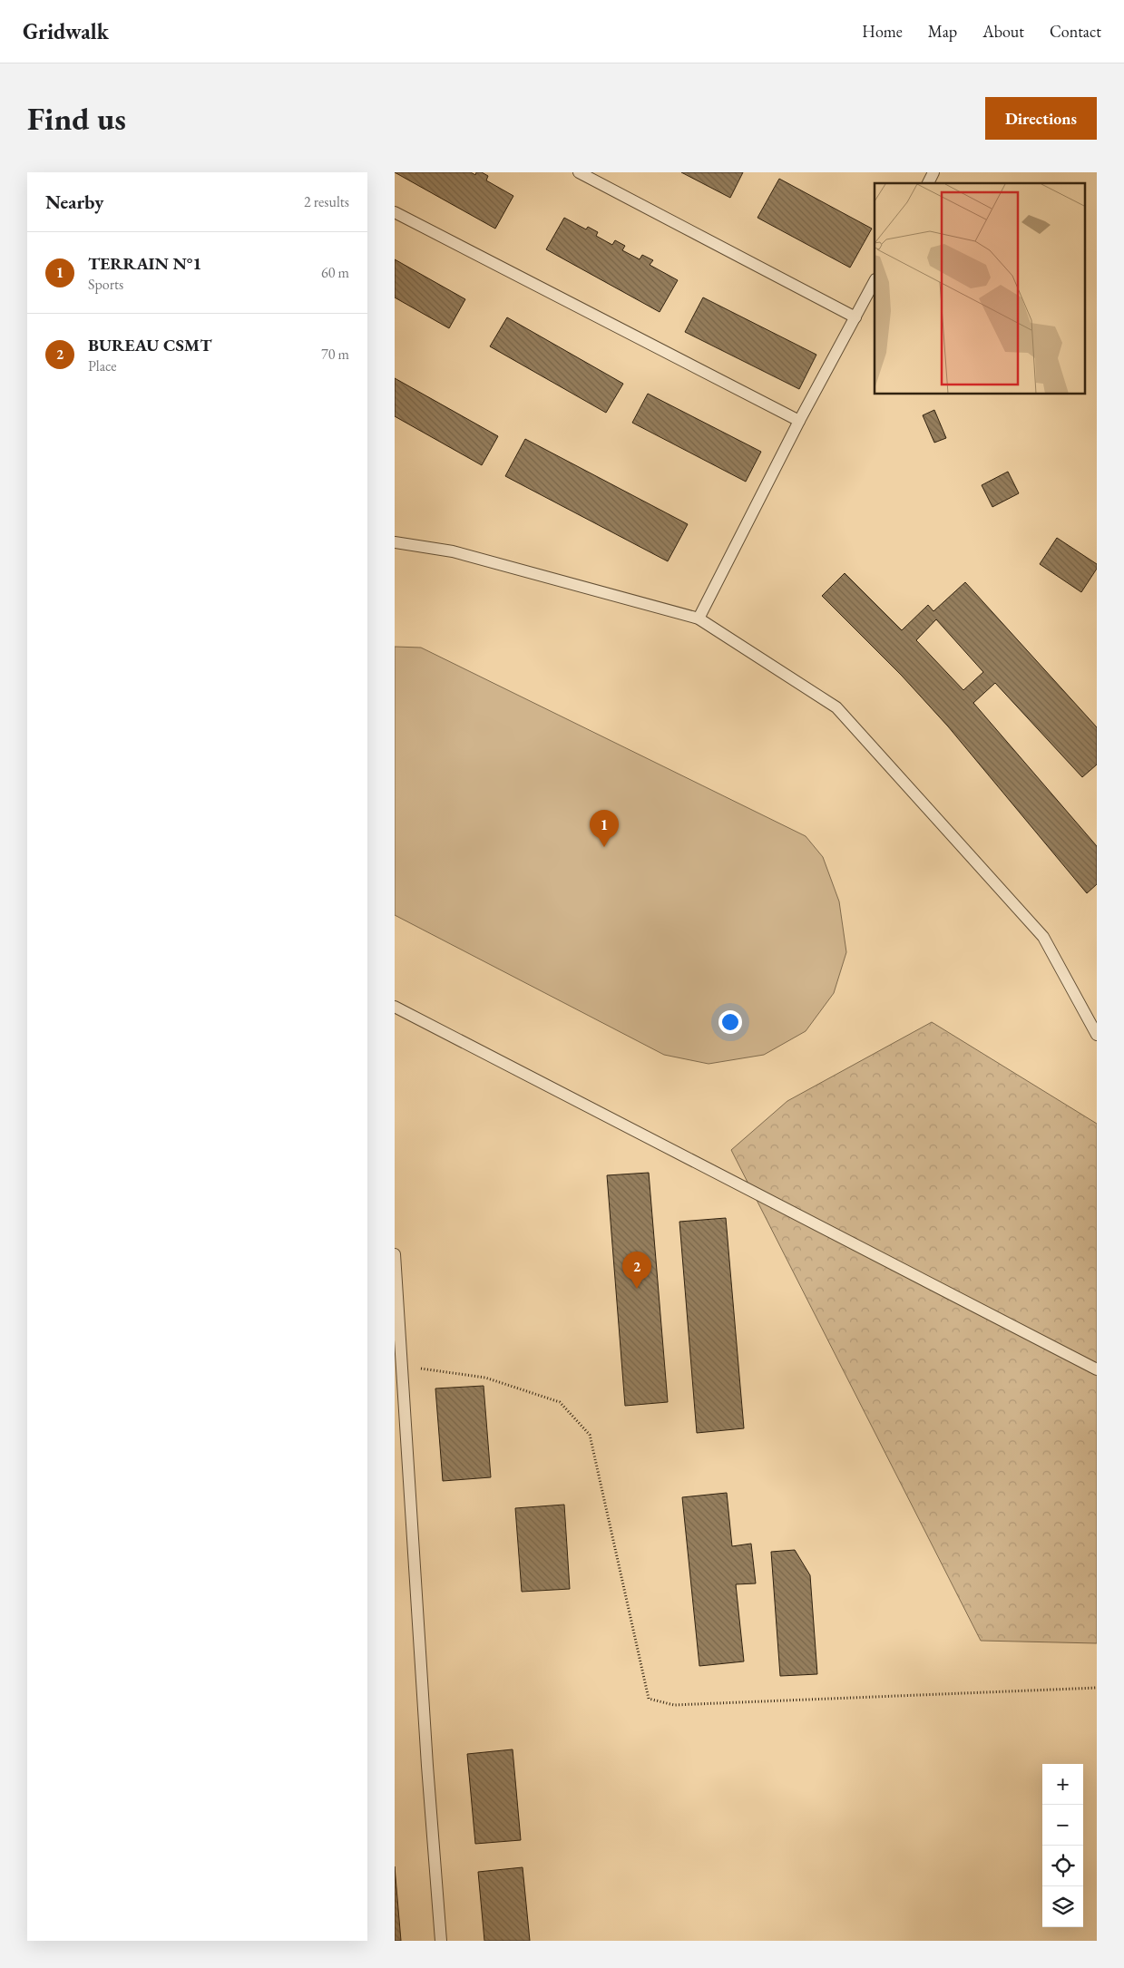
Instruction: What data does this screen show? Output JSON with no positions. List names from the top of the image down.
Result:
{
  "page": {
    "header": "Gridwalk",
    "nav": [
      "Home",
      "Map",
      "About",
      "Contact"
    ],
    "buttons": "Directions",
    "title": "Find us",
    "heading": ["Nearby", "2 results"],
    "list": [
      {
        "mark": "1",
        "name": "TERRAIN N°1",
        "note": "Sports",
        "value": "60 m"
      },
      {
        "mark": "2",
        "name": "BUREAU CSMT",
        "note": "Place",
        "value": "70 m"
      }
    ],
    "pins": ["1", "2"],
    "map_buttons": ["+", "−"]
  }
}
